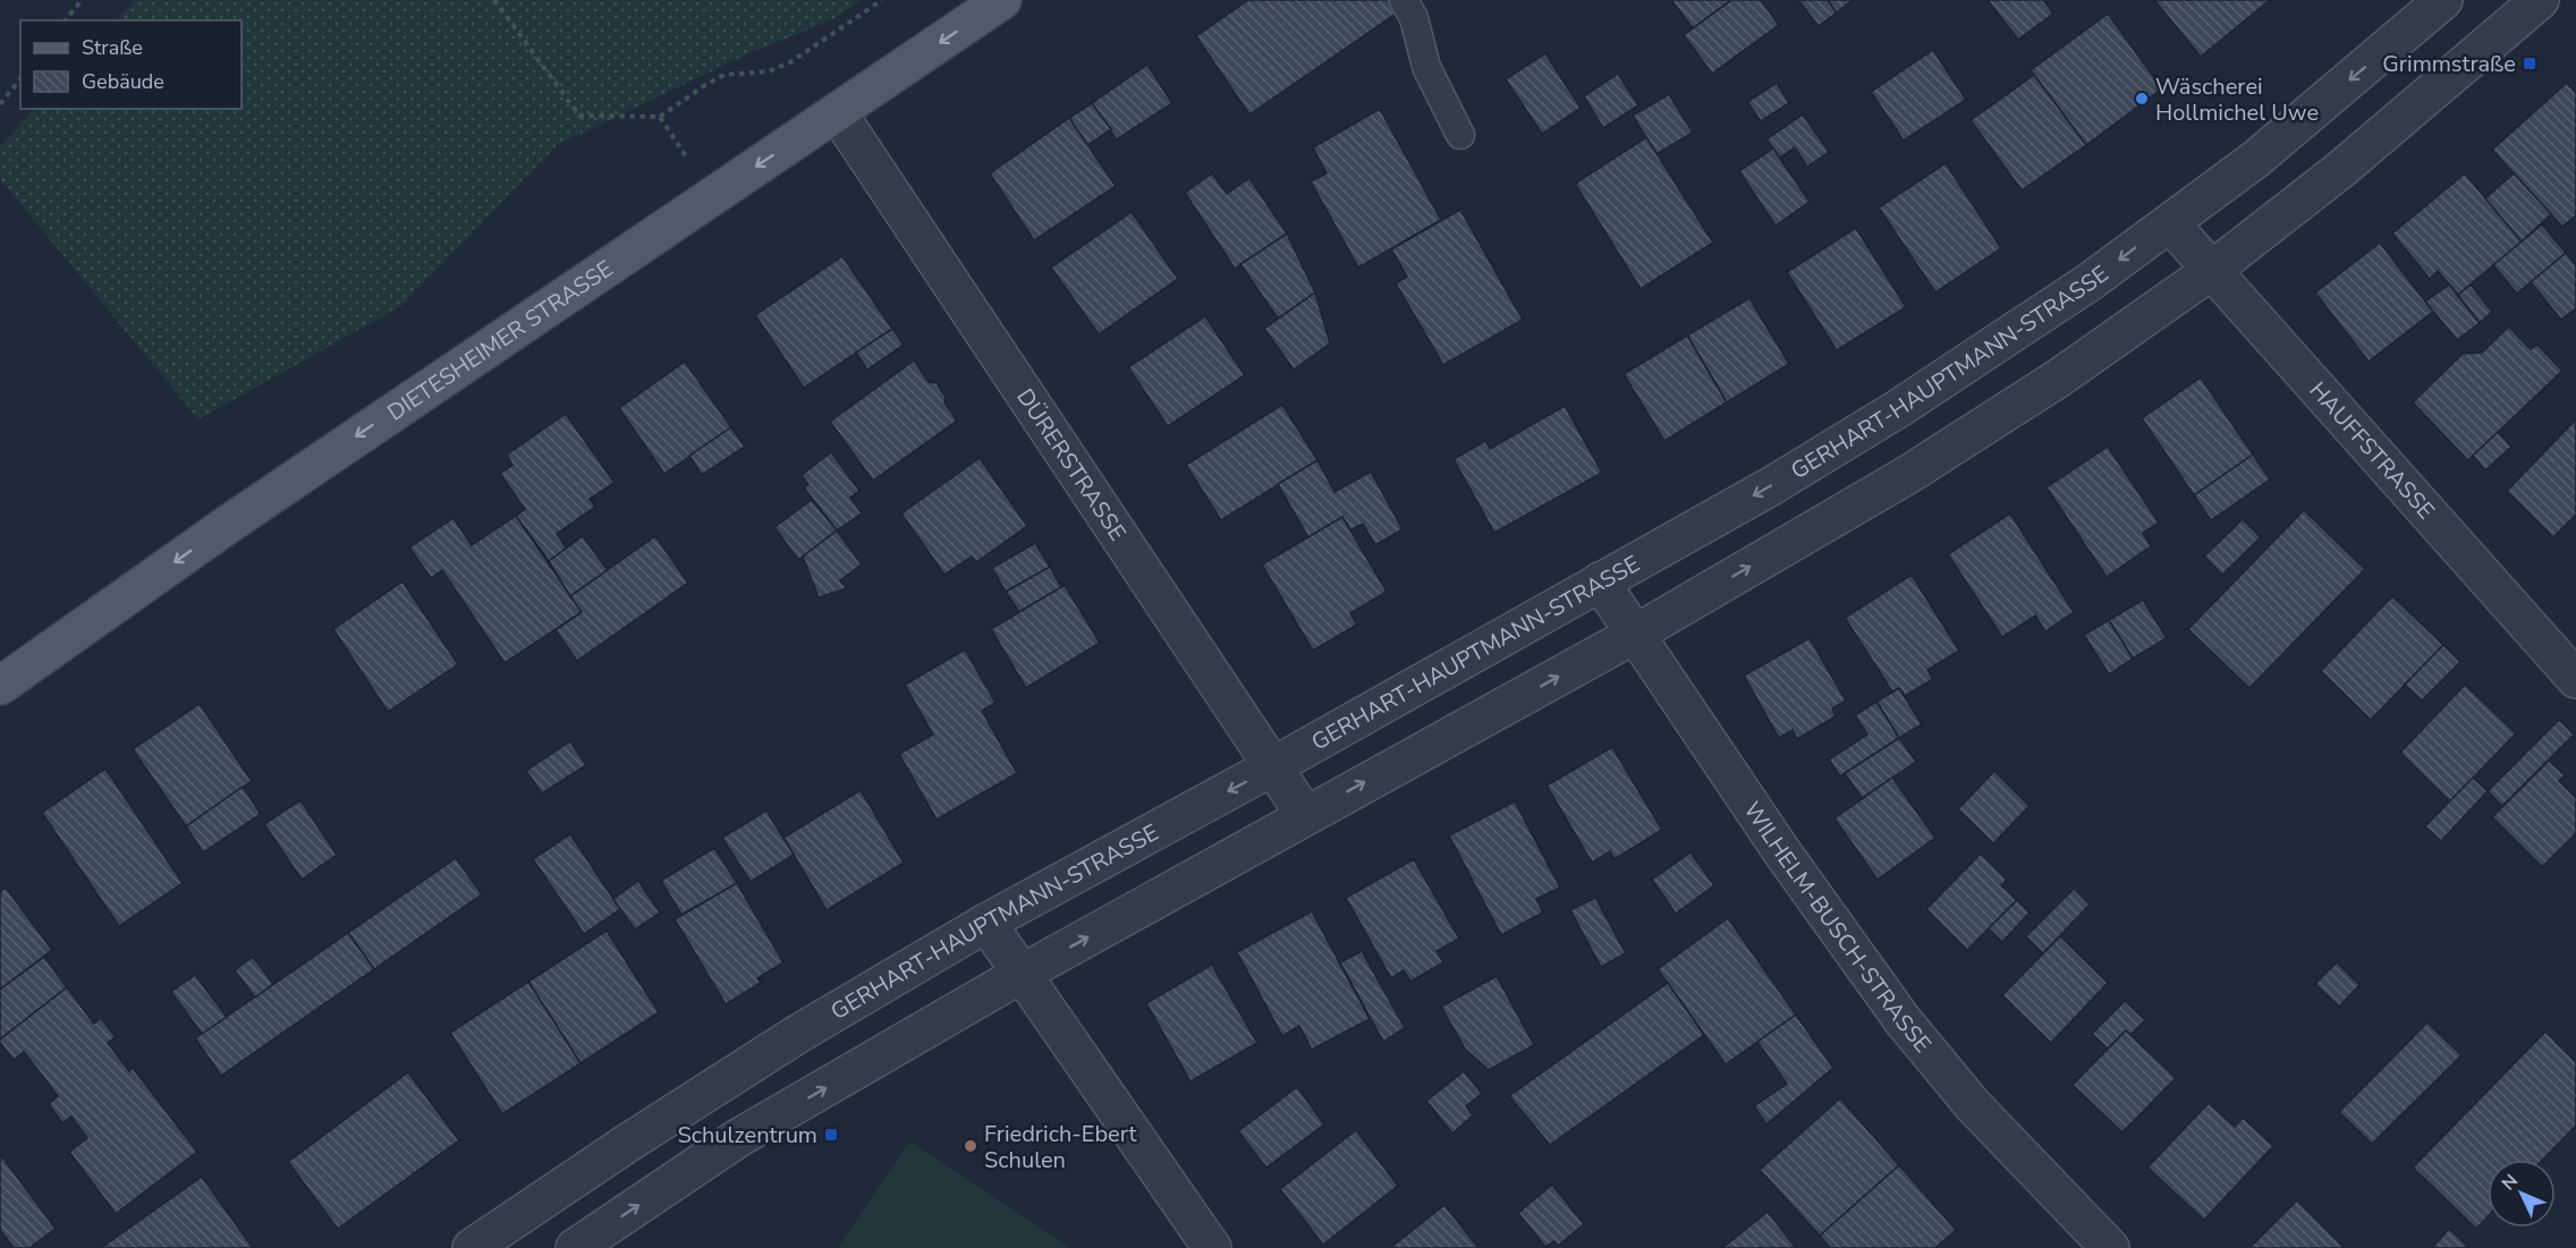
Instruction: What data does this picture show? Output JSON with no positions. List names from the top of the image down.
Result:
{
  "streets": {
    "main road": ["DIETESHEIMER STRASSE"],
    "street": [
      "GERHART-HAUPTMANN-STRASSE",
      "HAUFFSTRASSE",
      "DÜRERSTRASSE",
      "WILHELM-BUSCH-STRASSE"
    ]
  },
  "crossings": [
    ["DIETESHEIMER STRASSE", "DÜRERSTRASSE"],
    ["GERHART-HAUPTMANN-STRASSE", "HAUFFSTRASSE"],
    ["GERHART-HAUPTMANN-STRASSE", "DÜRERSTRASSE"],
    ["GERHART-HAUPTMANN-STRASSE", "WILHELM-BUSCH-STRASSE"]
  ],
  "one_way": ["DIETESHEIMER STRASSE"],
  "places": {
    "transit": ["Grimmstraße", "Schulzentrum"],
    "other": ["Wäscherei Hollmichel Uwe", "Friedrich-Ebert Schulen"]
  },
  "legend": ["Straße", "Gebäude"],
  "north": "top left"
}
